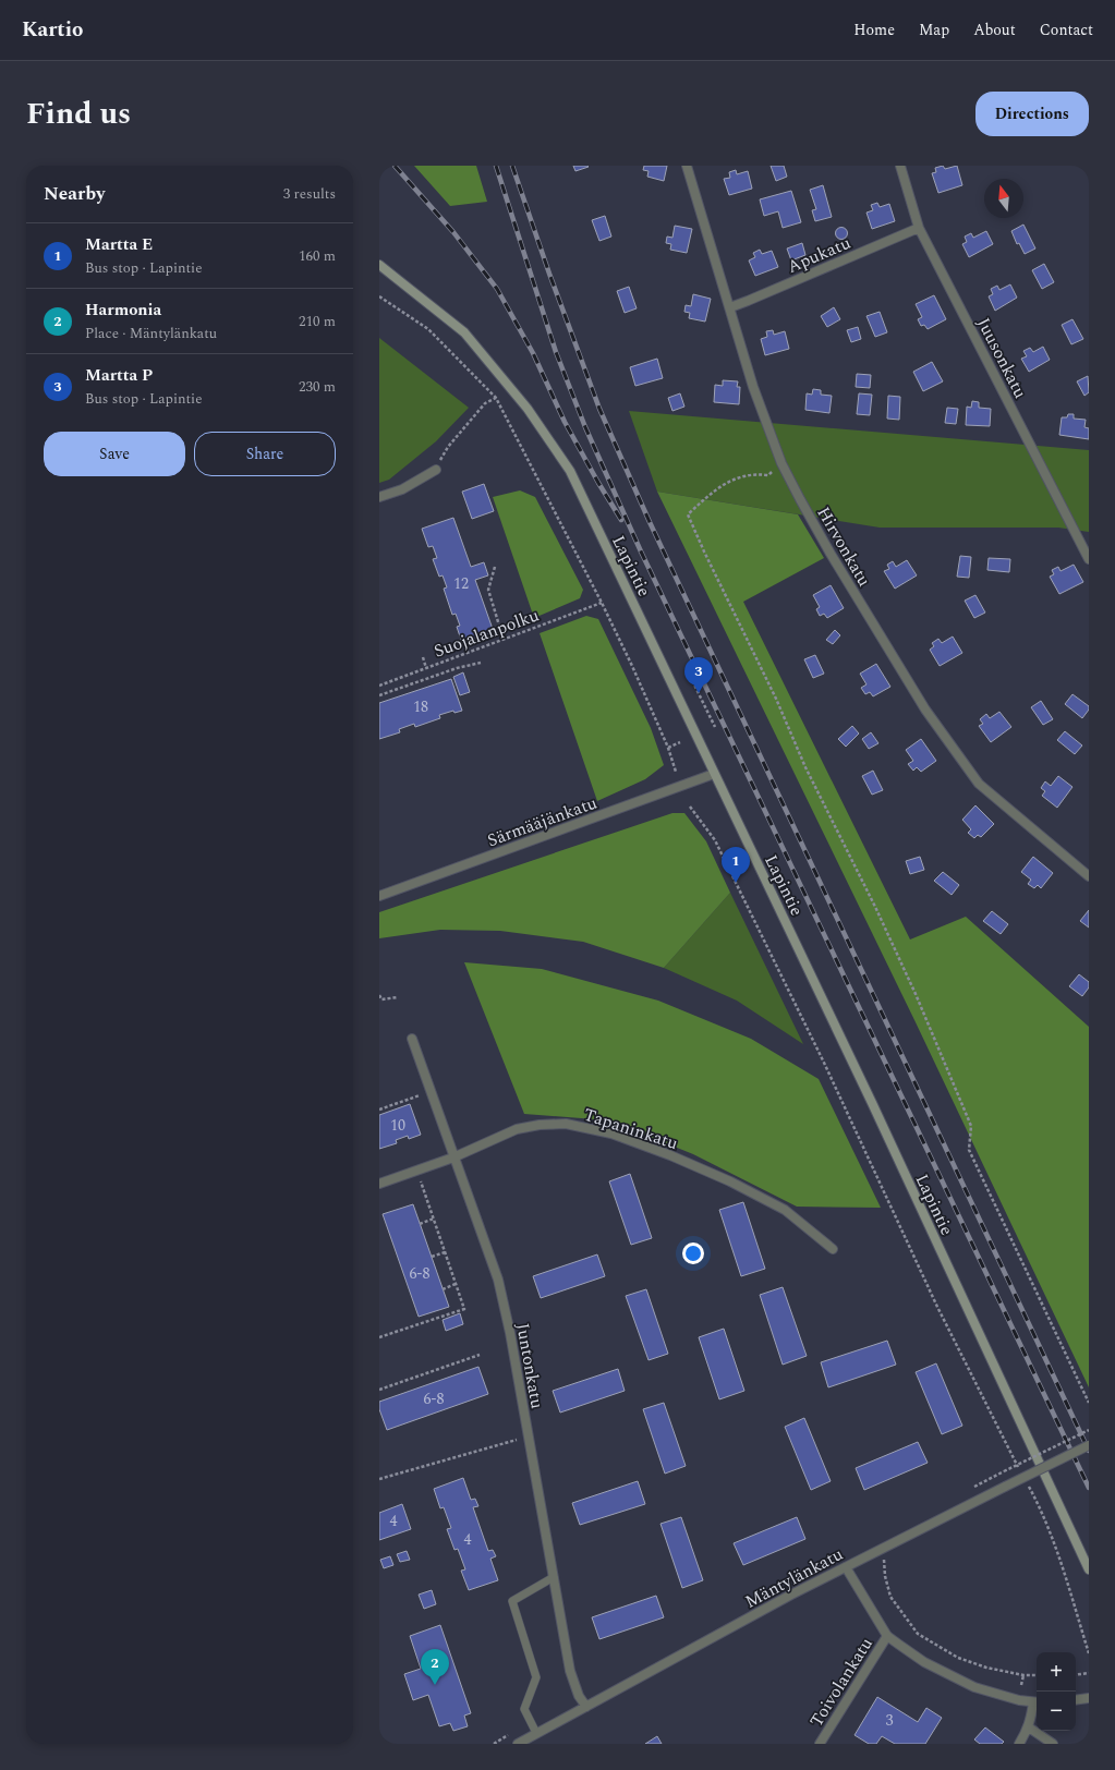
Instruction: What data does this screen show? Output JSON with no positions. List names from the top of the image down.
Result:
{
  "streets": {
    "main road": ["Lapintie"],
    "street": [
      "Apukatu",
      "Juusonkatu",
      "Hirvonkatu",
      "Särmääjänkatu",
      "Tapaninkatu",
      "Juntonkatu",
      "Mäntylänkatu",
      "Toivolankatu"
    ],
    "path": ["Suojalanpolku"]
  },
  "crossings": [
    ["Apukatu", "Juusonkatu"],
    ["Apukatu", "Hirvonkatu"],
    ["Lapintie", "Särmääjänkatu"],
    ["Tapaninkatu", "Juntonkatu"],
    ["Juntonkatu", "Mäntylänkatu"]
  ],
  "house_numbers": [
    "12",
    "18",
    "10",
    "6-8",
    "6-8",
    "4",
    "4",
    "3"
  ],
  "north": "top",
  "page": {
    "header": "Kartio",
    "nav": [
      "Home",
      "Map",
      "About",
      "Contact"
    ],
    "title": "Find us",
    "buttons": [
      "Directions",
      ["Save", "Share"]
    ],
    "heading": ["Nearby", "3 results"],
    "list": [
      {
        "mark": "1",
        "name": "Martta E",
        "note": "Bus stop · Lapintie",
        "value": "160 m"
      },
      {
        "mark": "2",
        "name": "Harmonia",
        "note": "Place · Mäntylänkatu",
        "value": "210 m"
      },
      {
        "mark": "3",
        "name": "Martta P",
        "note": "Bus stop · Lapintie",
        "value": "230 m"
      }
    ],
    "pins": ["3", "1", "2"],
    "map_buttons": ["+", "−"]
  }
}
